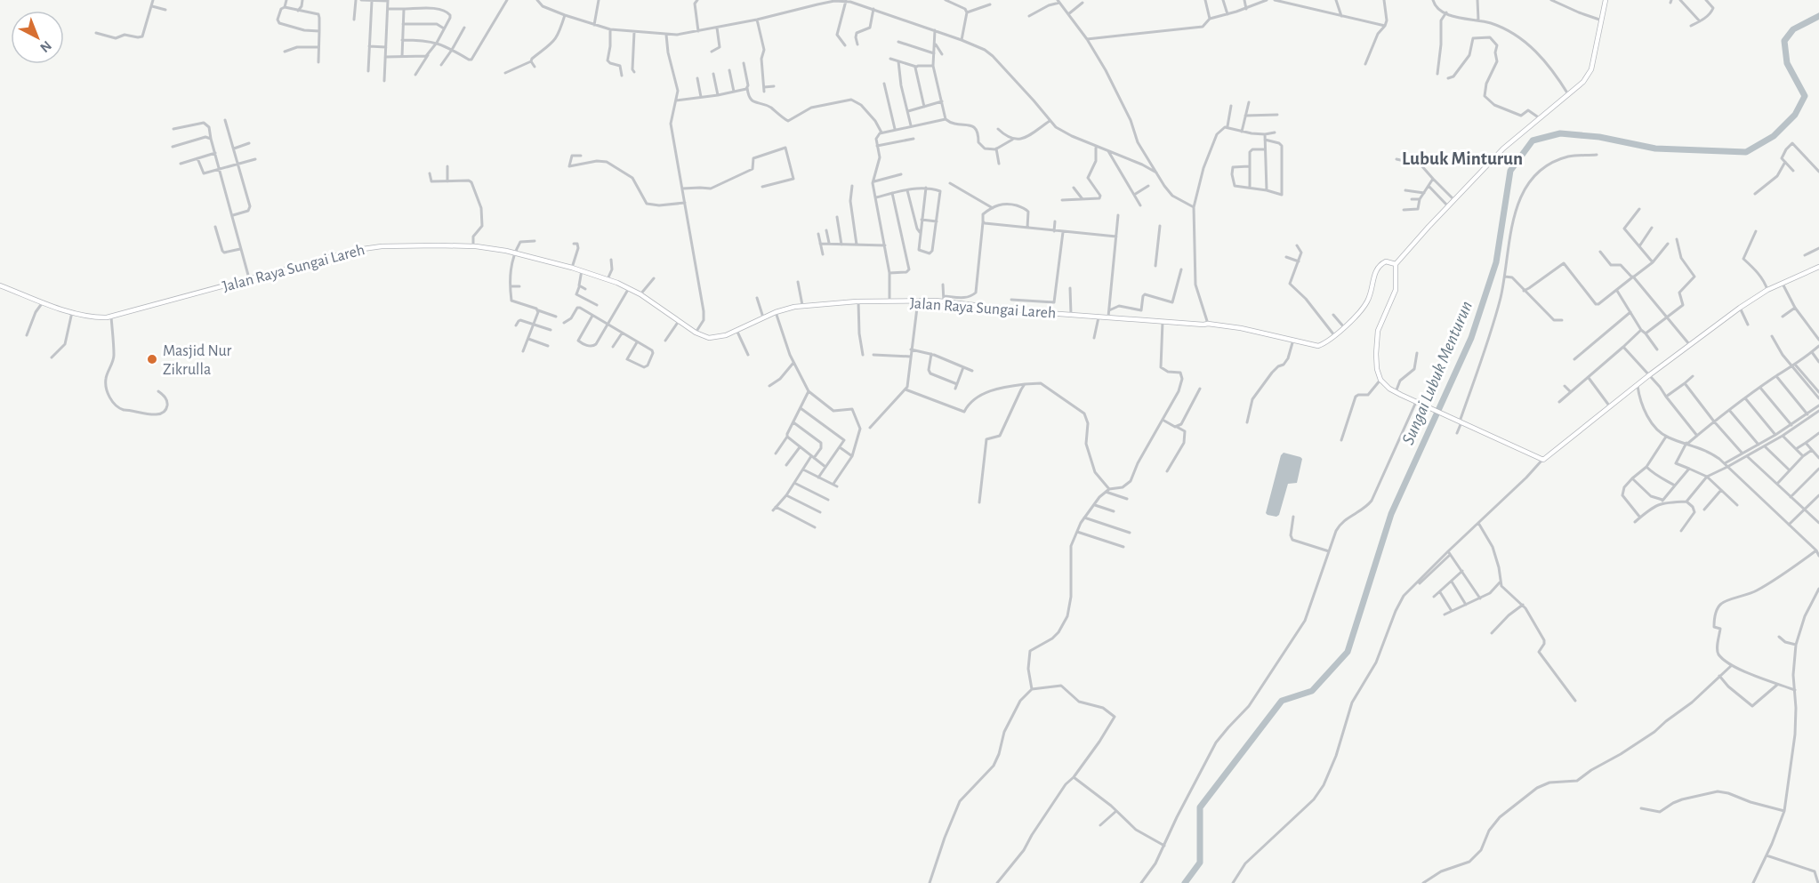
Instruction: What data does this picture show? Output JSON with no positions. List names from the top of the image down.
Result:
{
  "streets": {
    "street": ["Jalan Raya Sungai Lareh"]
  },
  "districts": ["Lubuk Minturun"],
  "water": ["Sungai Lubuk Menturun"],
  "places": ["Masjid Nur Zikrulla"],
  "north": "bottom right"
}
